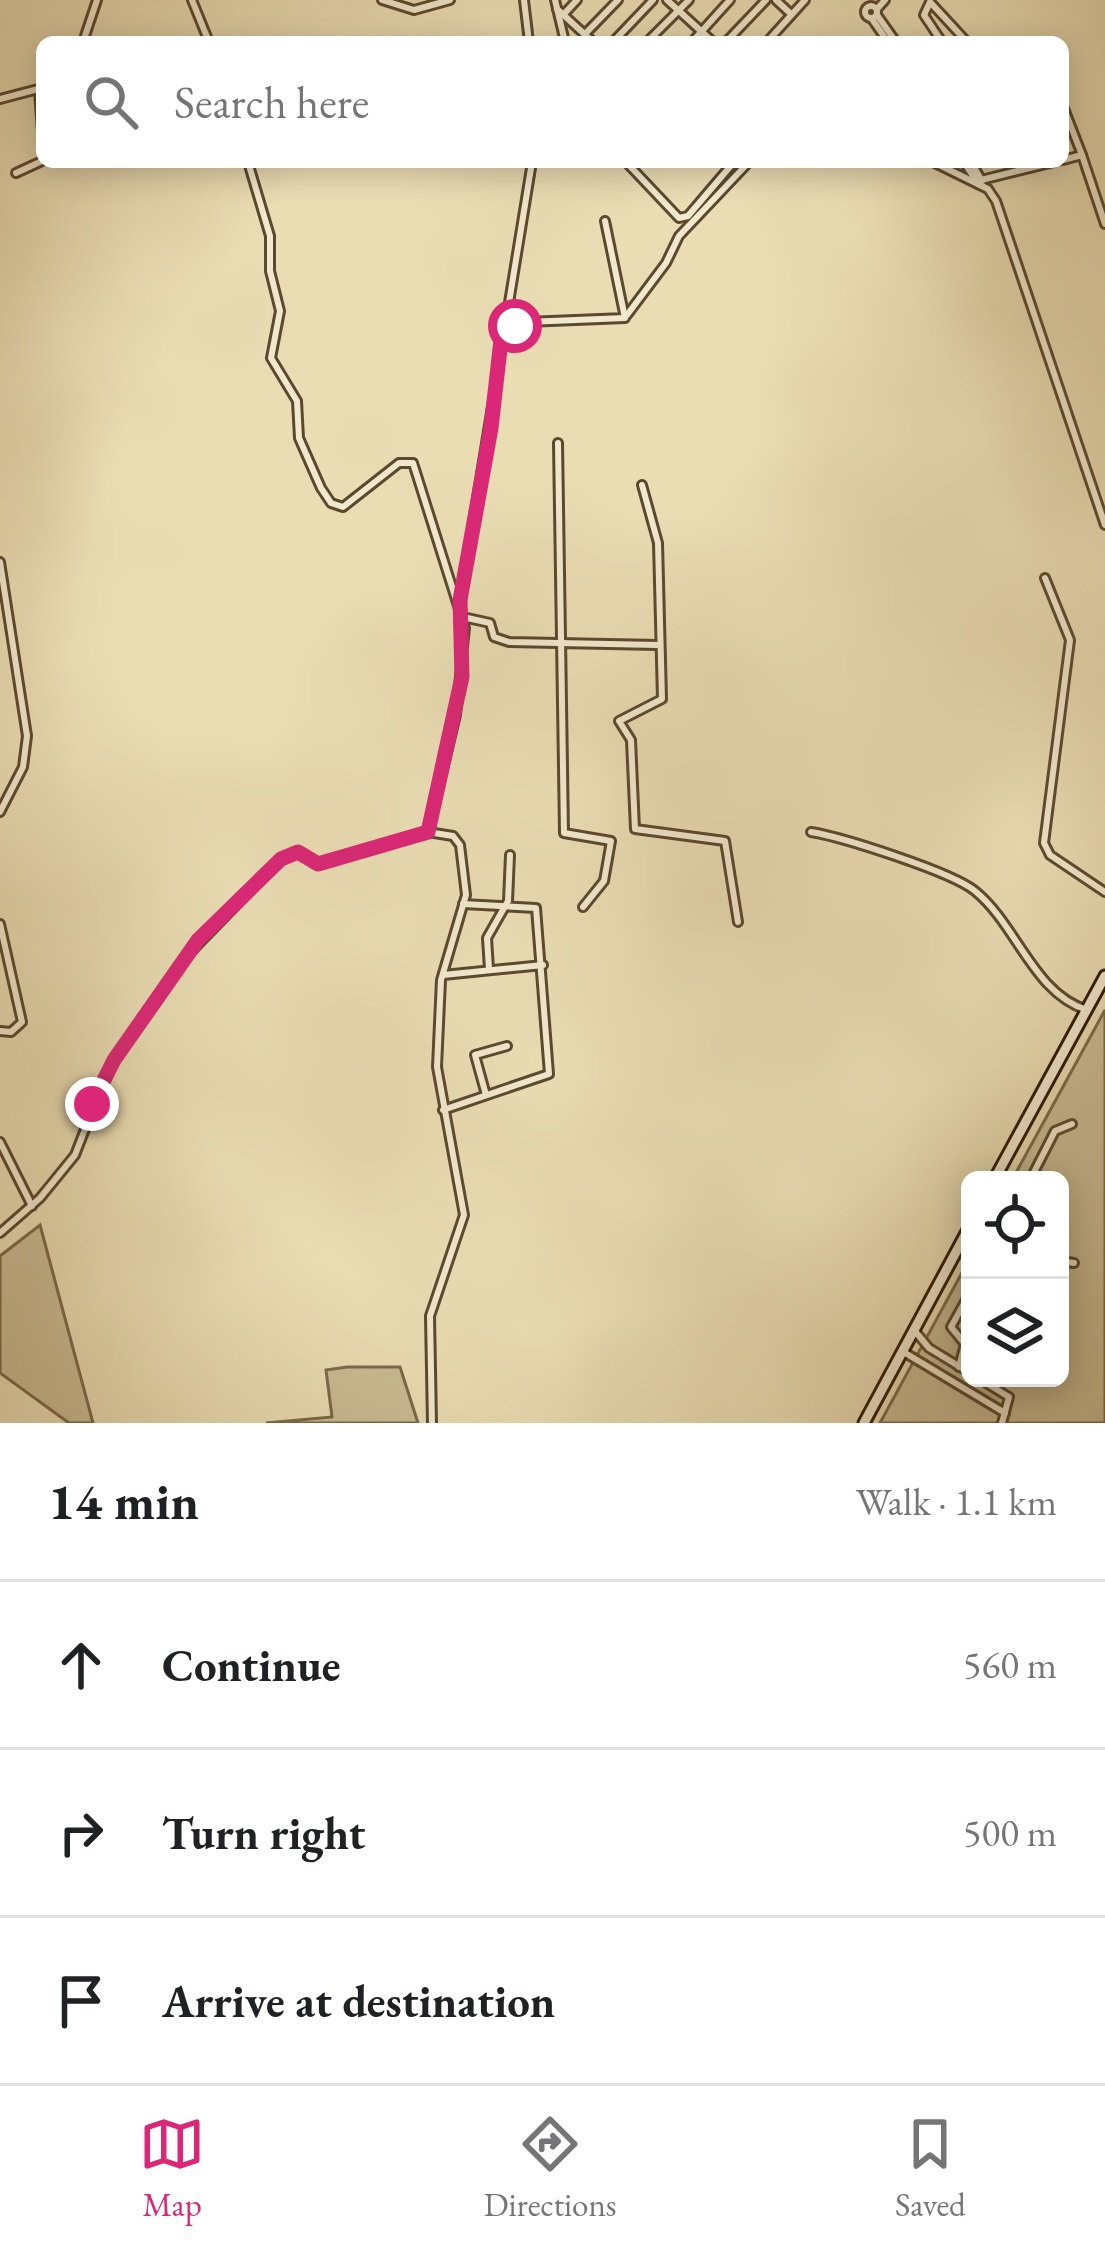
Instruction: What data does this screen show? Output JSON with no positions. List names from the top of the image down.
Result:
{
  "page": {
    "search": "Search here",
    "heading": ["14 min", "Walk · 1.1 km"],
    "list": [
      ["Continue", "560 m"],
      ["Turn right", "500 m"],
      "Arrive at destination"
    ],
    "nav": ["Map", "Directions", "Saved"]
  }
}
